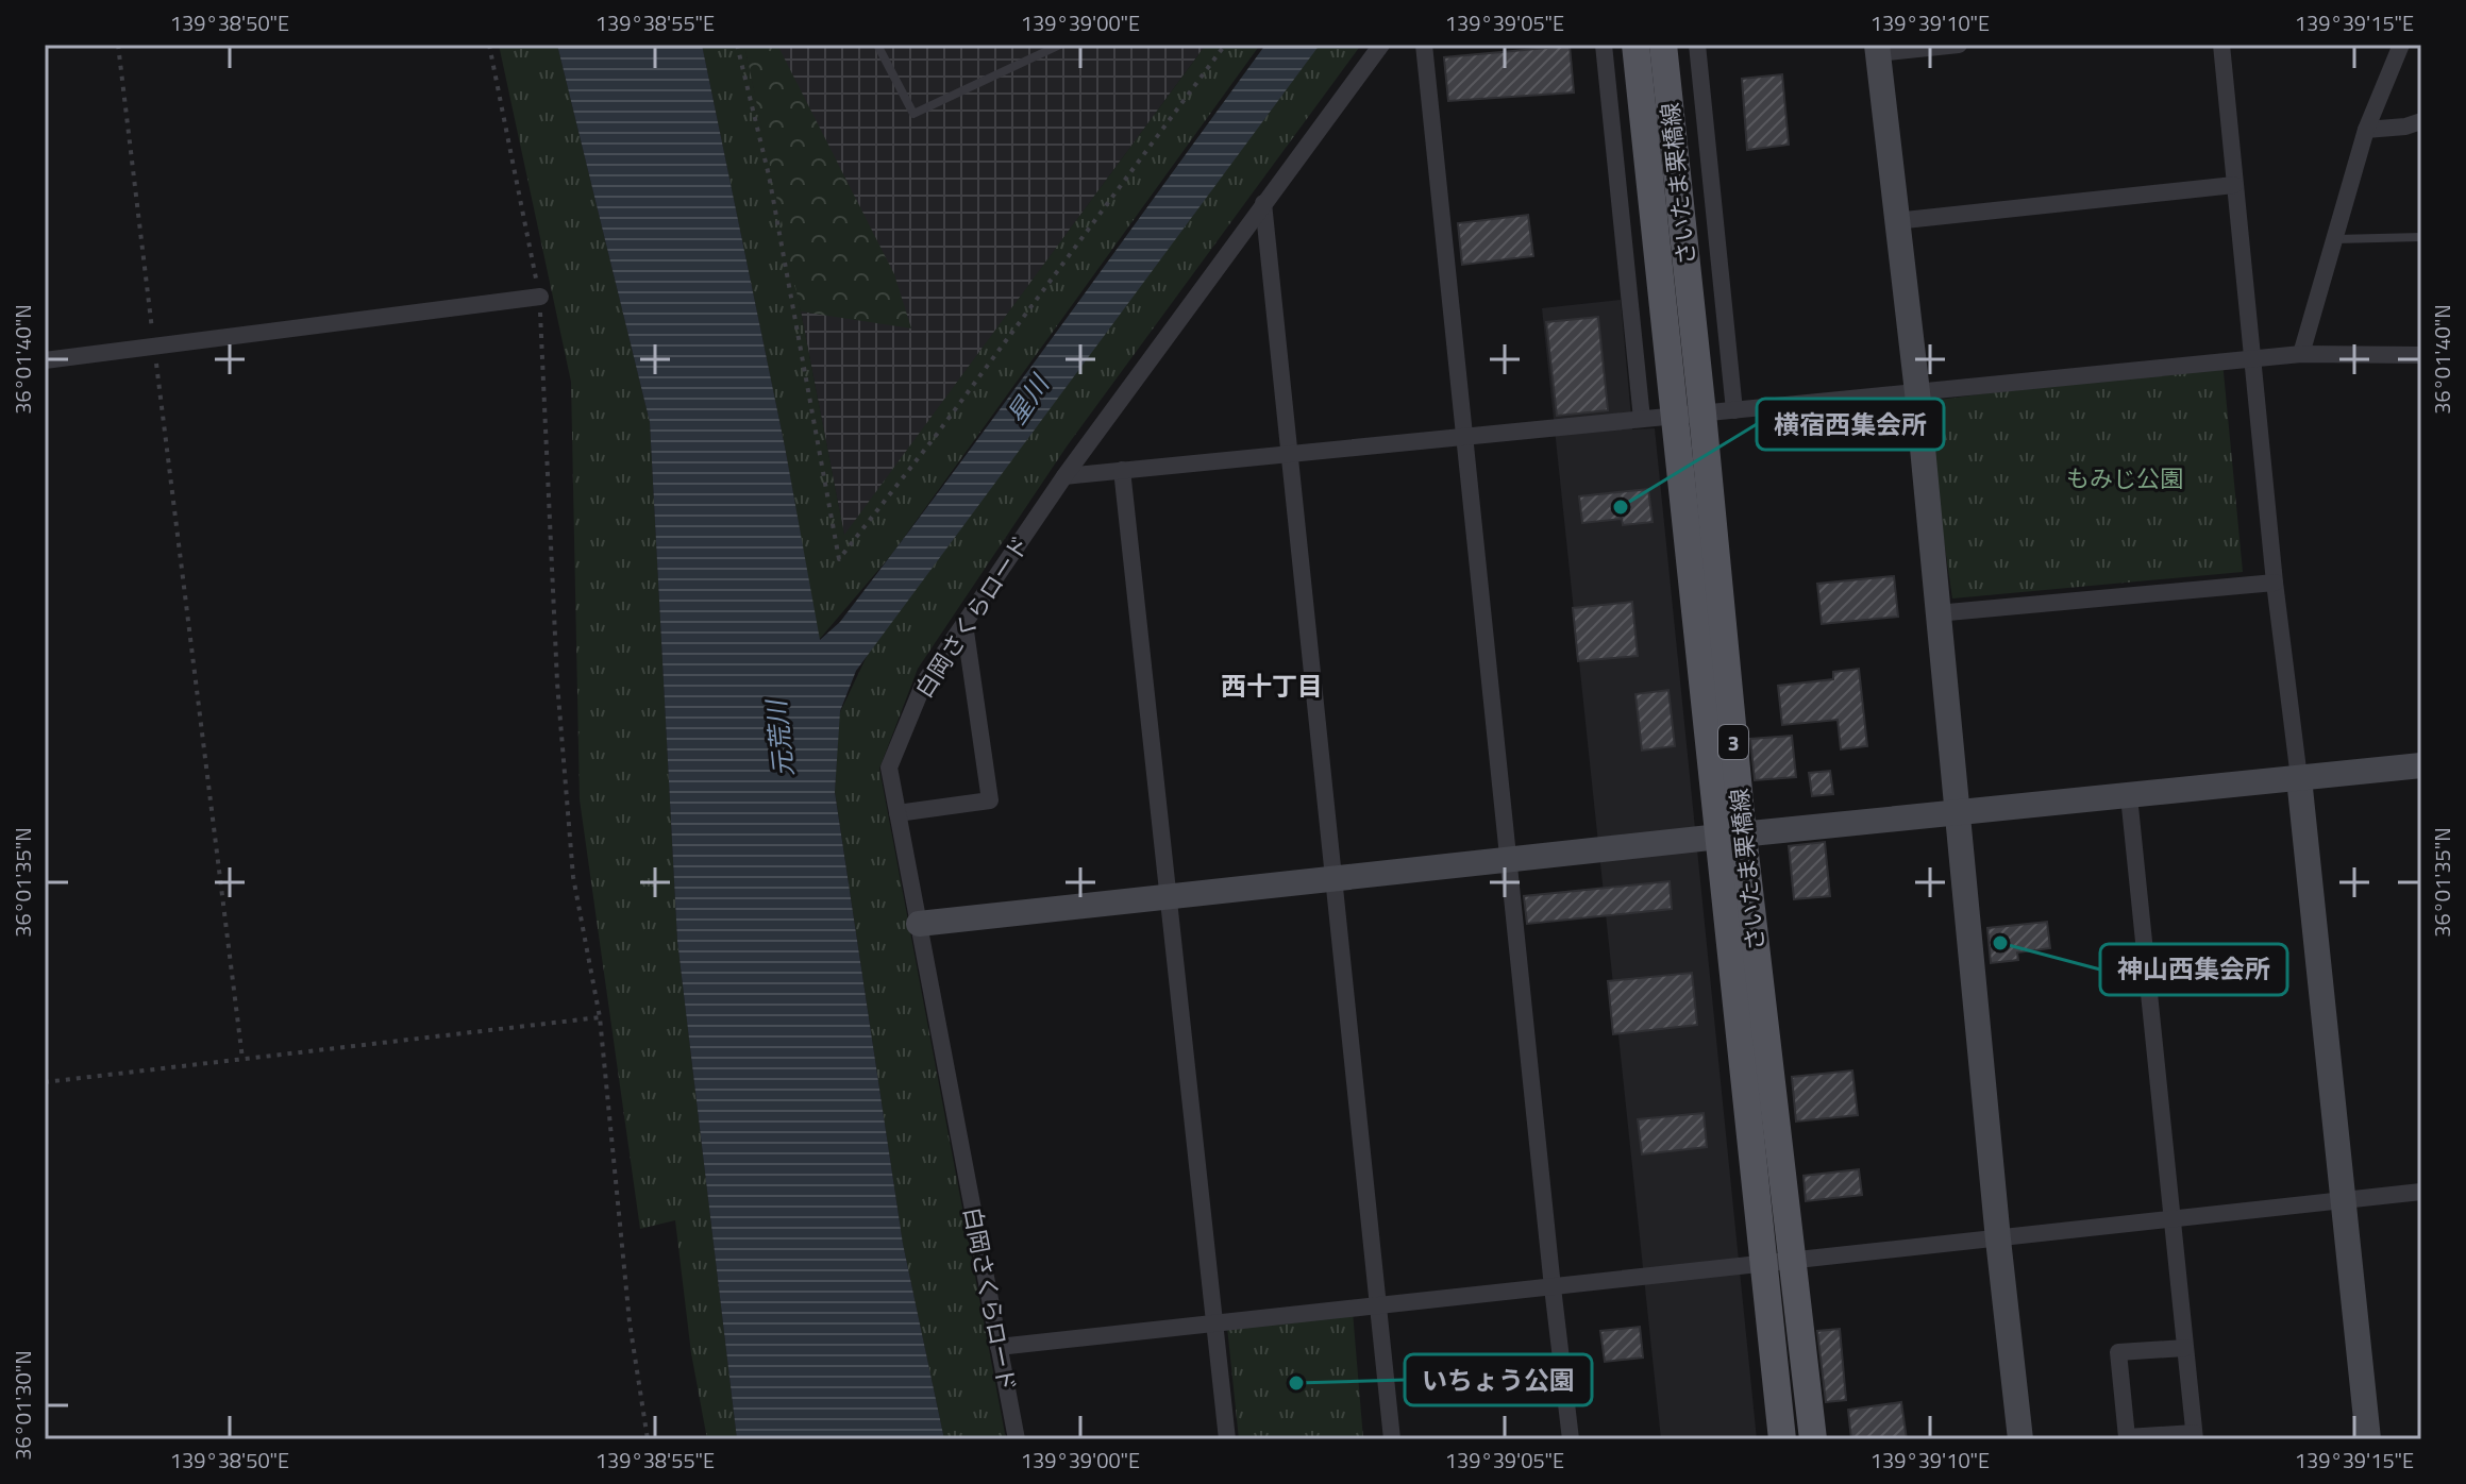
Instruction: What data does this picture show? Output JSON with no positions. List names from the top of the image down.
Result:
{
  "streets": {
    "main road": ["さいたま栗橋線", "3"],
    "street": ["白岡さくらロード"]
  },
  "districts": ["西十丁目"],
  "water": ["星川", "元荒川"],
  "parks": ["もみじ公園"],
  "places": ["横宿西集会所", "神山西集会所", "いちょう公園"],
  "coordinates": [
    "139°38'50\"E",
    "139°38'55\"E",
    "139°39'00\"E",
    "139°39'05\"E",
    "139°39'10\"E",
    "139°39'15\"E",
    "36°01'40\"N",
    "36°01'35\"N",
    "36°01'30\"N"
  ]
}
